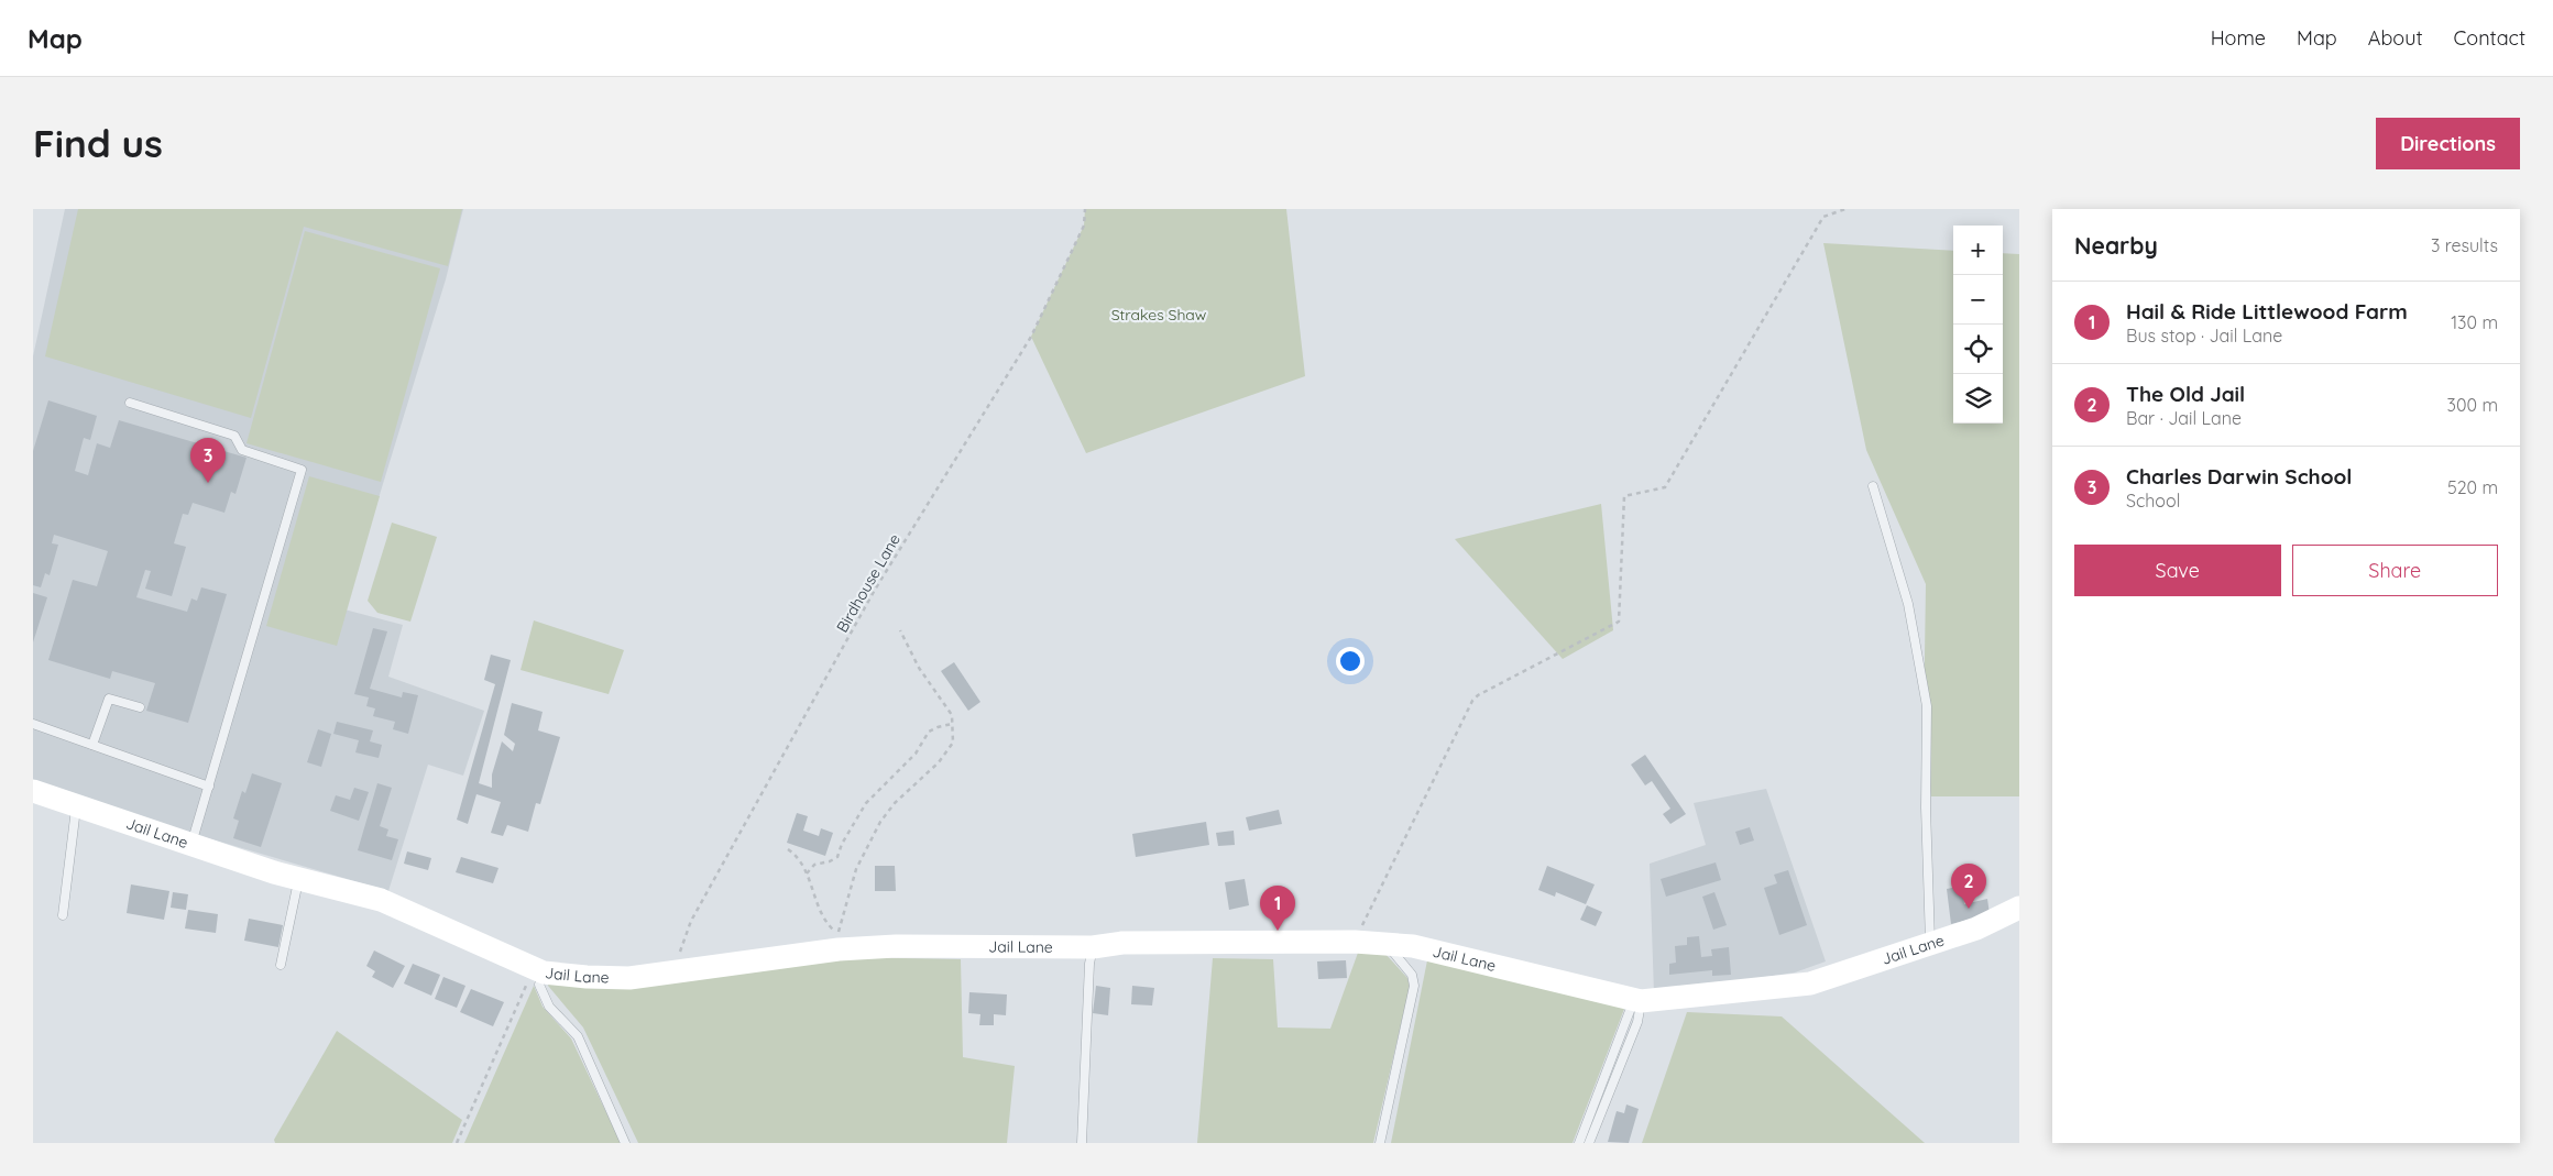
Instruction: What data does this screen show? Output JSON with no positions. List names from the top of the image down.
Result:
{
  "streets": {
    "street": ["Jail Lane"],
    "path": ["Birdhouse Lane"]
  },
  "crossings": [
    ["Birdhouse Lane", "Jail Lane"]
  ],
  "parks": ["Strakes Shaw"],
  "page": {
    "header": "Map",
    "nav": [
      "Home",
      "Map",
      "About",
      "Contact"
    ],
    "buttons": [
      "Directions",
      ["Save", "Share"]
    ],
    "title": "Find us",
    "heading": ["Nearby", "3 results"],
    "map_buttons": ["+", "−"],
    "list": [
      {
        "mark": "1",
        "name": "Hail & Ride Littlewood Farm",
        "note": "Bus stop · Jail Lane",
        "value": "130 m"
      },
      {
        "mark": "2",
        "name": "The Old Jail",
        "note": "Bar · Jail Lane",
        "value": "300 m"
      },
      {
        "mark": "3",
        "name": "Charles Darwin School",
        "note": "School",
        "value": "520 m"
      }
    ],
    "pins": ["3", "2", "1"]
  }
}
